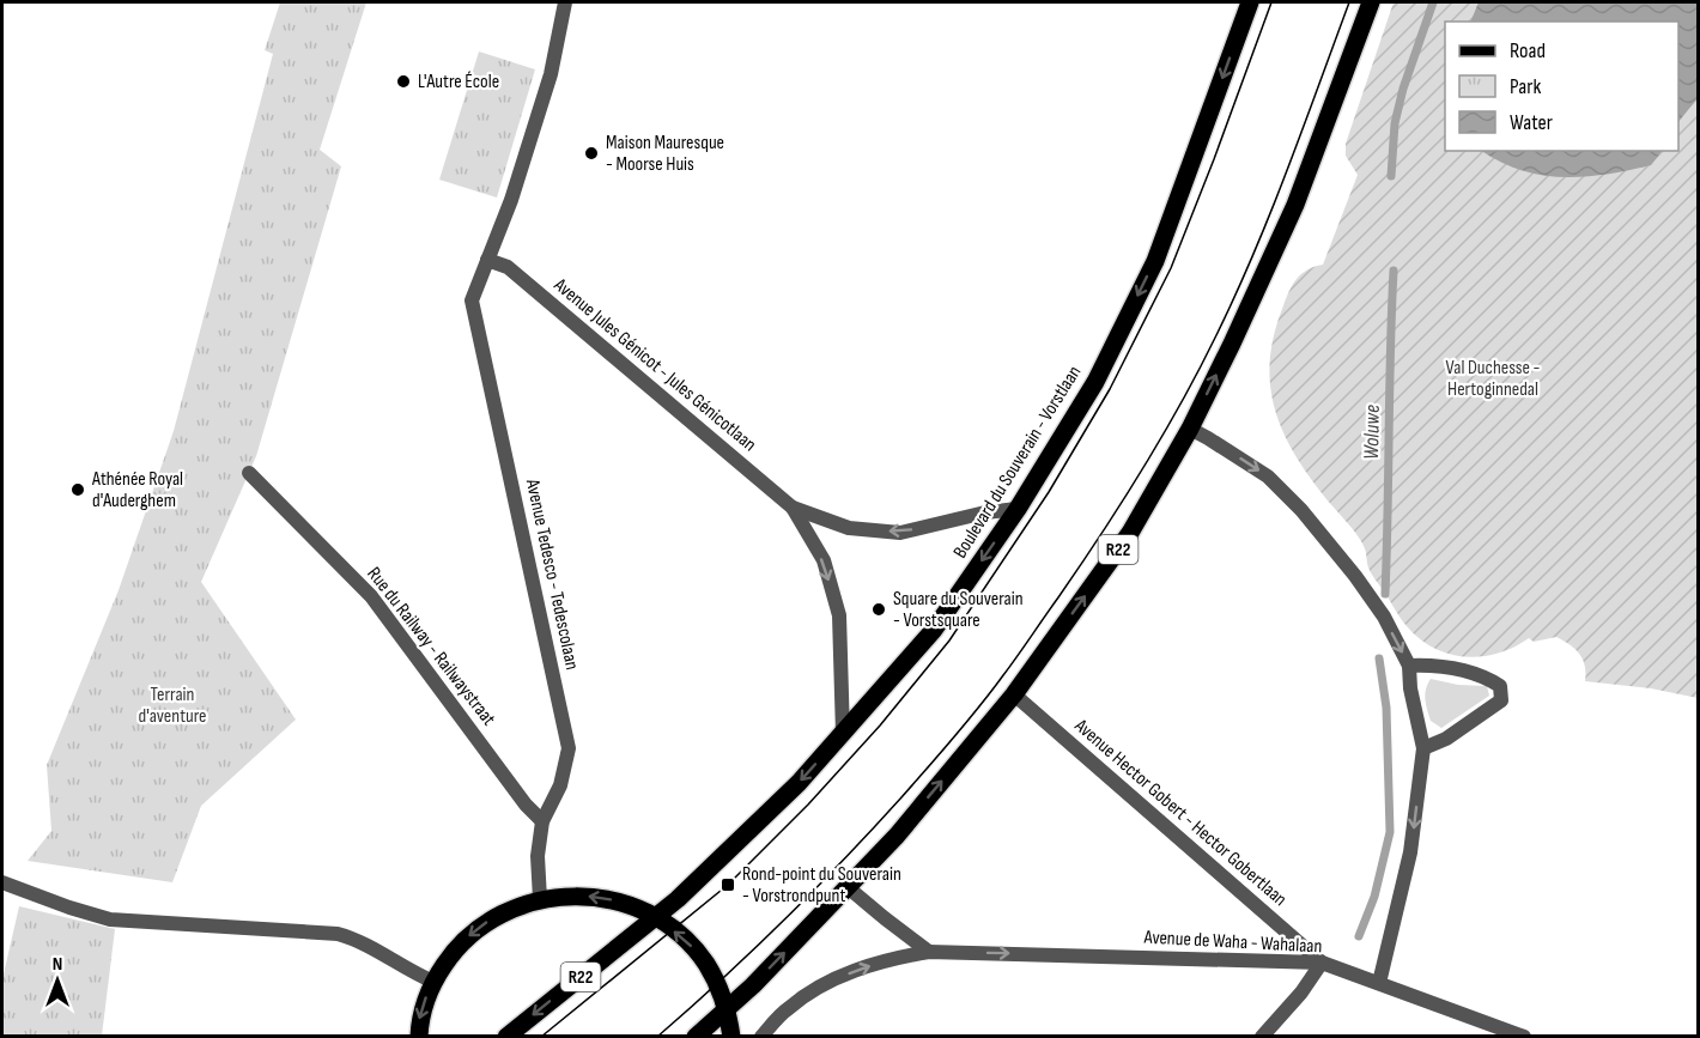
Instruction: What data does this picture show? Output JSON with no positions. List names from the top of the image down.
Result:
{
  "streets": {
    "main road": ["Boulevard du Souverain - Vorstlaan", "R22"],
    "street": [
      "Avenue Jules Génicot - Jules Génicotlaan",
      "Avenue Tedesco - Tedescolaan",
      "Rue du Railway - Railwaystraat",
      "Avenue Hector Gobert - Hector Gobertlaan",
      "Avenue de Waha - Wahalaan"
    ]
  },
  "crossings": [
    ["Avenue Jules Génicot - Jules Génicotlaan", "Boulevard du Souverain - Vorstlaan"],
    ["Avenue Jules Génicot - Jules Génicotlaan", "Avenue Tedesco - Tedescolaan"],
    ["R22", "Avenue Hector Gobert - Hector Gobertlaan"],
    ["Avenue Tedesco - Tedescolaan", "Rue du Railway - Railwaystraat"],
    ["Avenue Hector Gobert - Hector Gobertlaan", "Avenue de Waha - Wahalaan"]
  ],
  "one_way": ["Avenue de Waha - Wahalaan"],
  "water": ["Woluwe"],
  "parks": ["Val Duchesse - Hertoginnedal", "Terrain d'aventure"],
  "places": {
    "other": [
      "L'Autre École",
      "Maison Mauresque - Moorse Huis",
      "Athénée Royal d'Auderghem",
      "Square du Souverain - Vorstsquare"
    ],
    "transit": ["Rond-point du Souverain - Vorstrondpunt"]
  },
  "legend": ["Road", "Park", "Water"],
  "north": "top"
}
